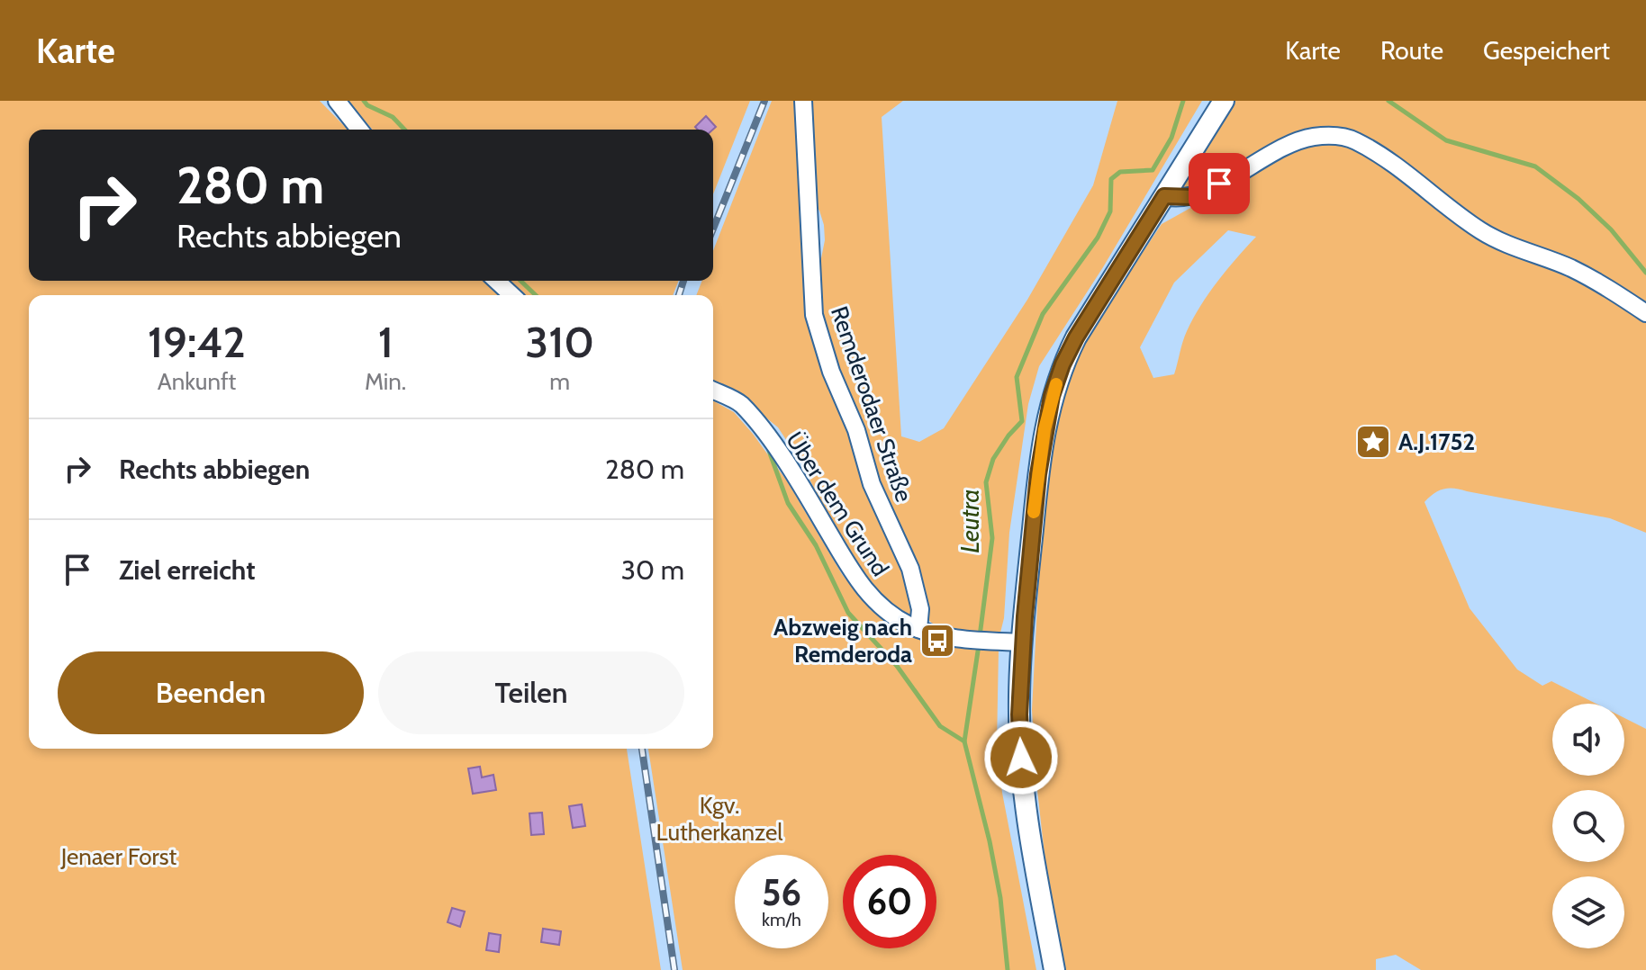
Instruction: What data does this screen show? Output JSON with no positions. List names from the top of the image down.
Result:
{
  "streets": {
    "street": ["Remderodaer Straße", "Über dem Grund"]
  },
  "crossings": [
    ["Remderodaer Straße", "Über dem Grund"]
  ],
  "water": ["Leutra"],
  "parks": ["Kgv. Lutherkanzel", "Jenaer Forst"],
  "places": {
    "place": ["A.J.1752"],
    "bus stop": ["Abzweig nach Remderoda"]
  },
  "page": {
    "header": "Karte",
    "nav": ["Karte", "Route", "Gespeichert"],
    "turn": ["280 m", "Rechts abbiegen"],
    "eta": [
      "19:42",
      "Ankunft",
      "1",
      "Min.",
      "310",
      "m"
    ],
    "list": [
      {
        "name": "Rechts abbiegen",
        "value": "280 m"
      },
      {
        "name": "Ziel erreicht",
        "value": "30 m"
      }
    ],
    "buttons": ["Beenden", "Teilen"],
    "speed": "56 km/h",
    "limit": "60"
  }
}
